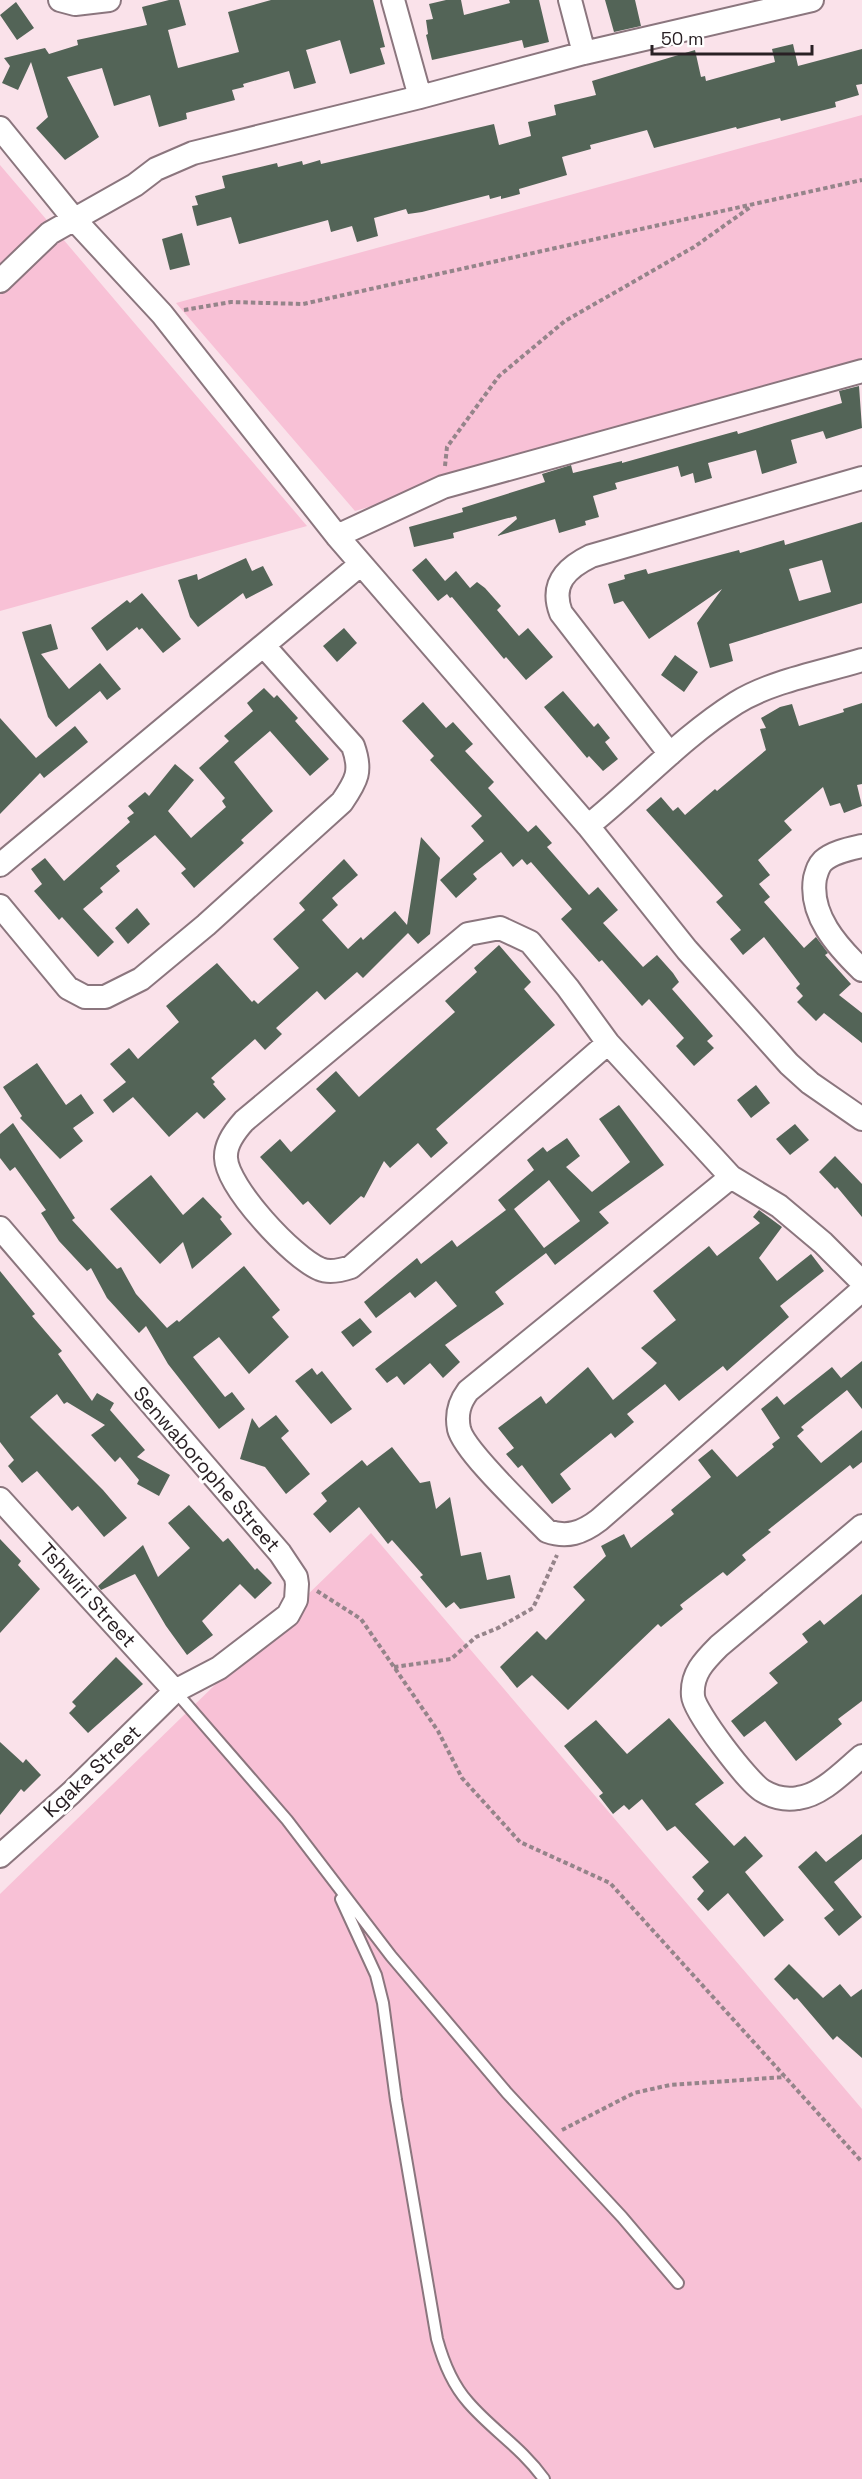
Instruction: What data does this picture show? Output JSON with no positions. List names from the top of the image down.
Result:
{
  "streets": {
    "street": ["Senwaborophe Street", "Tshwiri Street", "Kgaka Street"]
  },
  "crossings": [
    ["Tshwiri Street", "Kgaka Street"]
  ],
  "scale_bar": "50 m"
}
